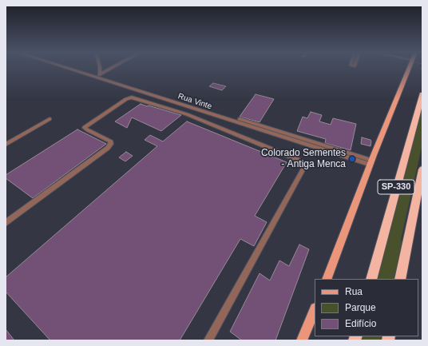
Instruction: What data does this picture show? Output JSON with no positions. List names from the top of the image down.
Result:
{
  "streets": {
    "highway": ["SP-330"],
    "street": ["Rua Vinte"]
  },
  "places": ["Colorado Sementes - Antiga Menca"],
  "legend": ["Rua", "Parque", "Edifício"]
}
